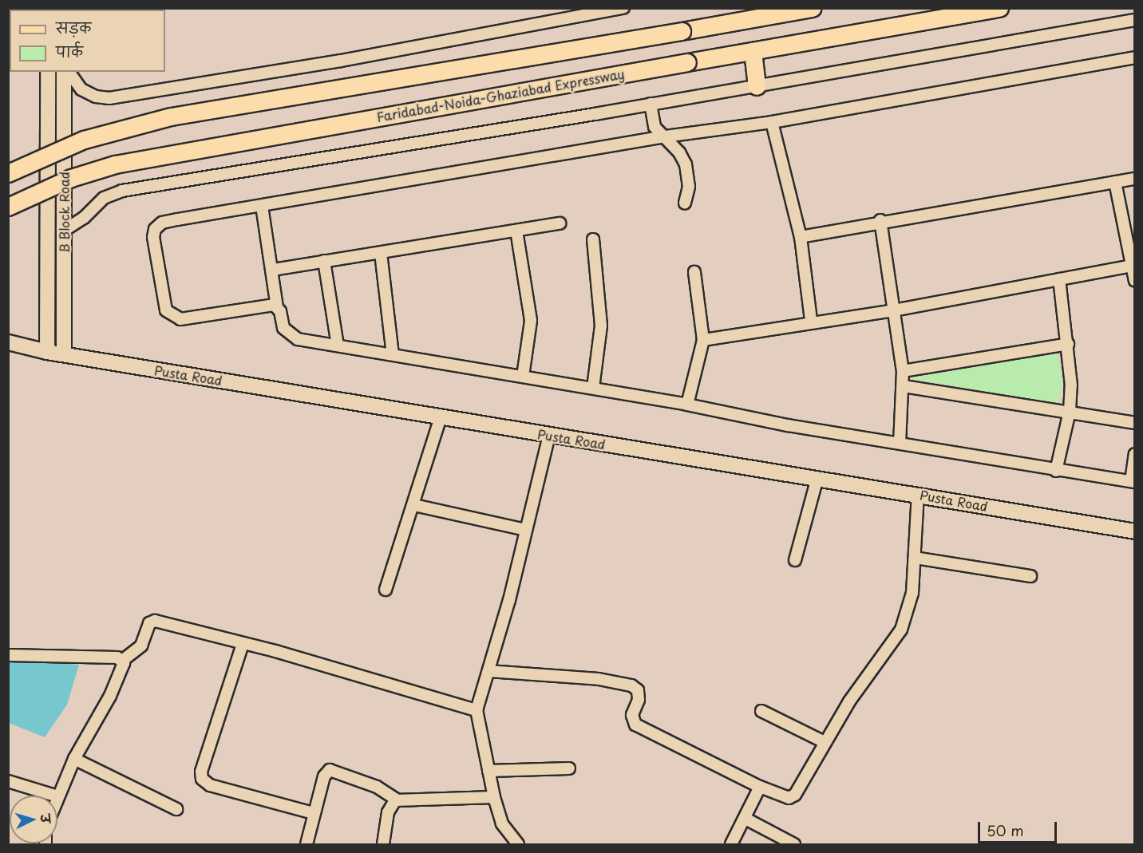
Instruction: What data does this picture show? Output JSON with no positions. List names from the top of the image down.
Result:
{
  "streets": {
    "main road": ["Faridabad-Noida-Ghaziabad Expressway"],
    "street": ["B Block Road", "Pusta Road"]
  },
  "crossings": [
    ["B Block Road", "Pusta Road"]
  ],
  "legend": ["सड़क", "पार्क"],
  "scale_bar": "50 m",
  "north": "right"
}
